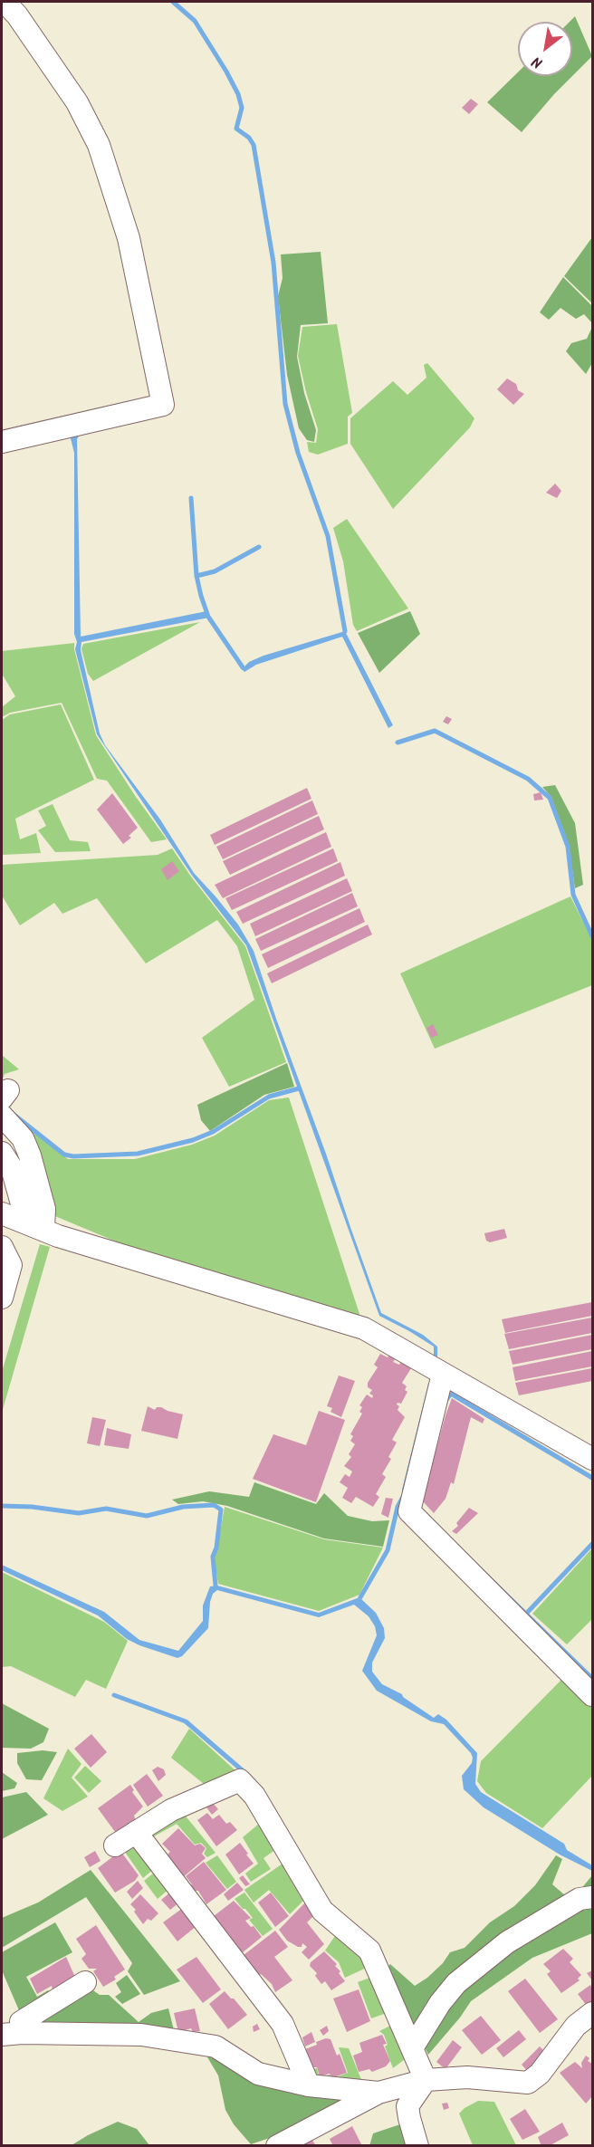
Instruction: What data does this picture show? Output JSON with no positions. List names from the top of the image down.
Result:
{
  "north": "bottom left"
}
